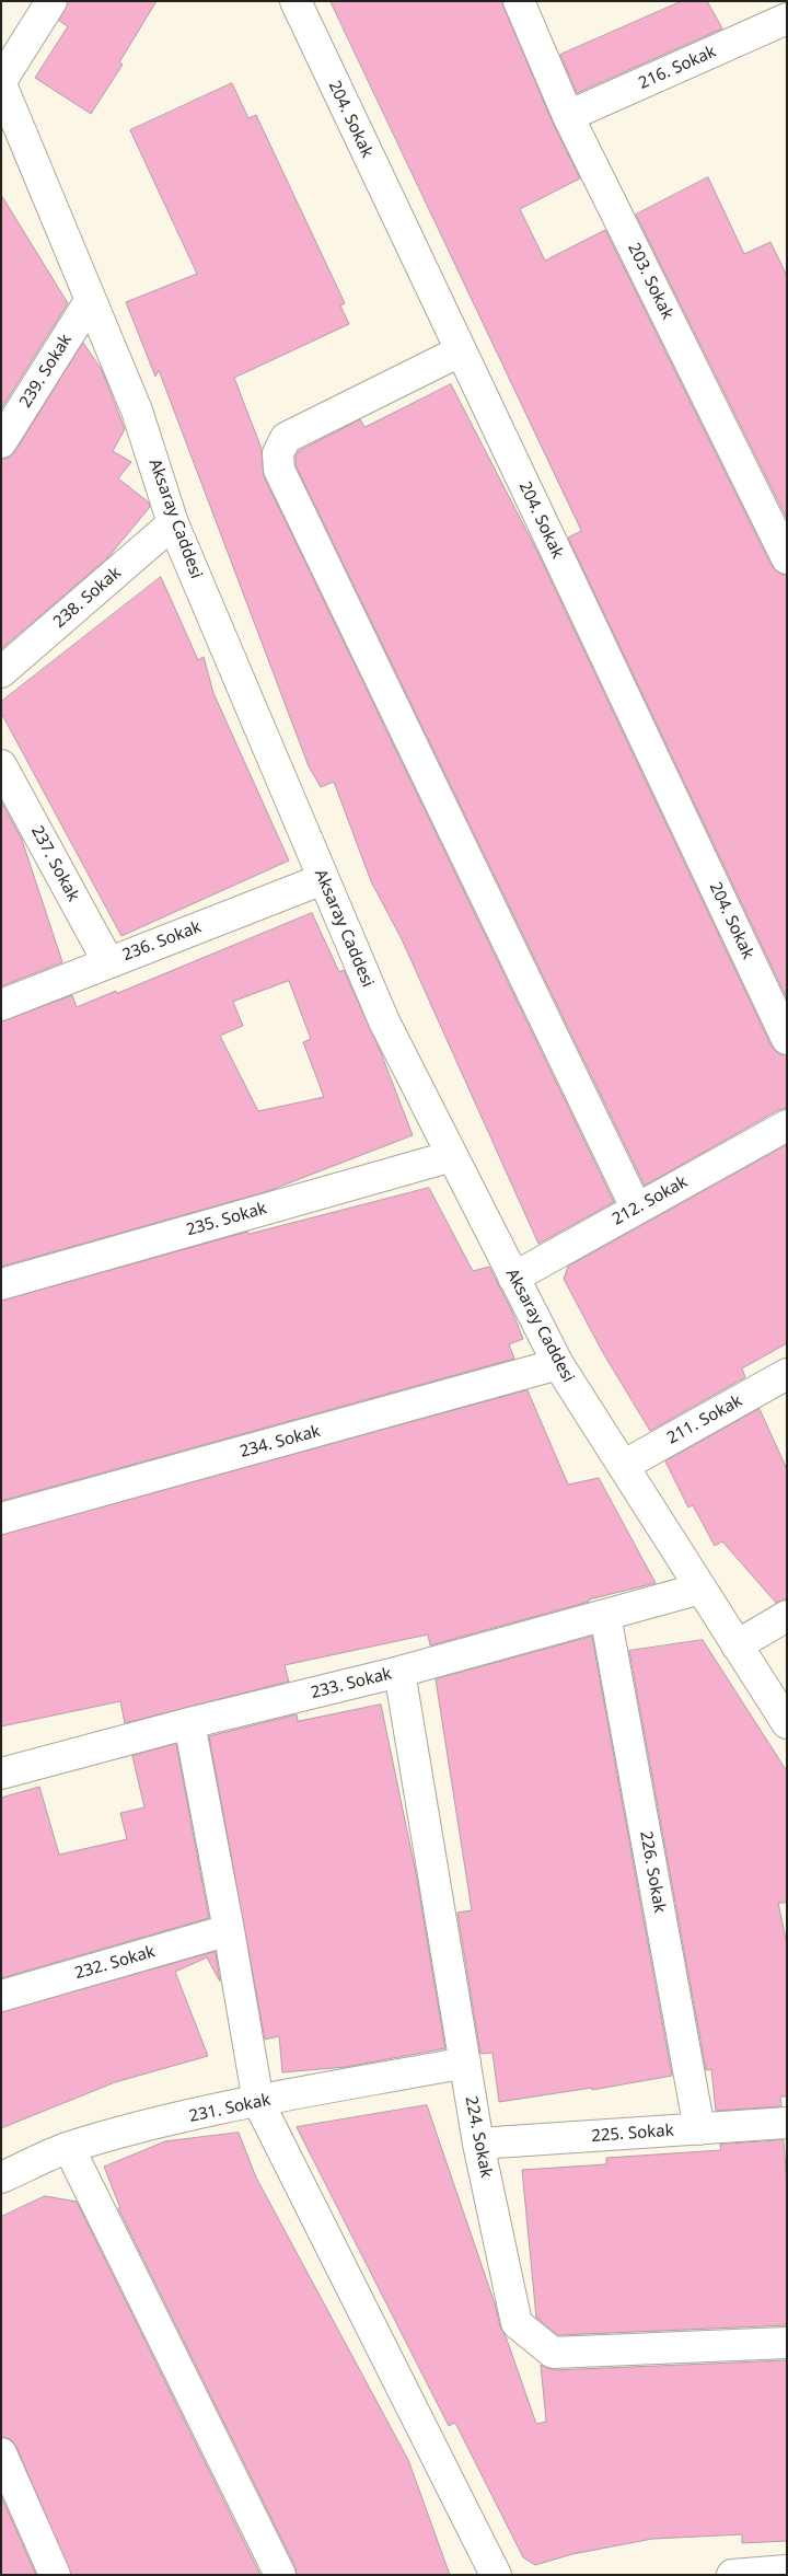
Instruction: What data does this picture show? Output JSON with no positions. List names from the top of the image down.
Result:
{
  "streets": {
    "street": [
      "216. Sokak",
      "204. Sokak",
      "203. Sokak",
      "239. Sokak",
      "Aksaray Caddesi",
      "238. Sokak",
      "237. Sokak",
      "236. Sokak",
      "212. Sokak",
      "235. Sokak",
      "211. Sokak",
      "234. Sokak",
      "233. Sokak",
      "226. Sokak",
      "232. Sokak",
      "231. Sokak",
      "225. Sokak",
      "224. Sokak"
    ]
  },
  "crossings": [
    ["216. Sokak", "203. Sokak"],
    ["239. Sokak", "Aksaray Caddesi"],
    ["Aksaray Caddesi", "238. Sokak"],
    ["Aksaray Caddesi", "236. Sokak"],
    ["Aksaray Caddesi", "212. Sokak"],
    ["Aksaray Caddesi", "235. Sokak"],
    ["Aksaray Caddesi", "211. Sokak"],
    ["Aksaray Caddesi", "234. Sokak"],
    ["Aksaray Caddesi", "233. Sokak"],
    ["237. Sokak", "236. Sokak"],
    ["233. Sokak", "226. Sokak"],
    ["233. Sokak", "224. Sokak"],
    ["226. Sokak", "225. Sokak"],
    ["231. Sokak", "224. Sokak"],
    ["225. Sokak", "224. Sokak"]
  ]
}
